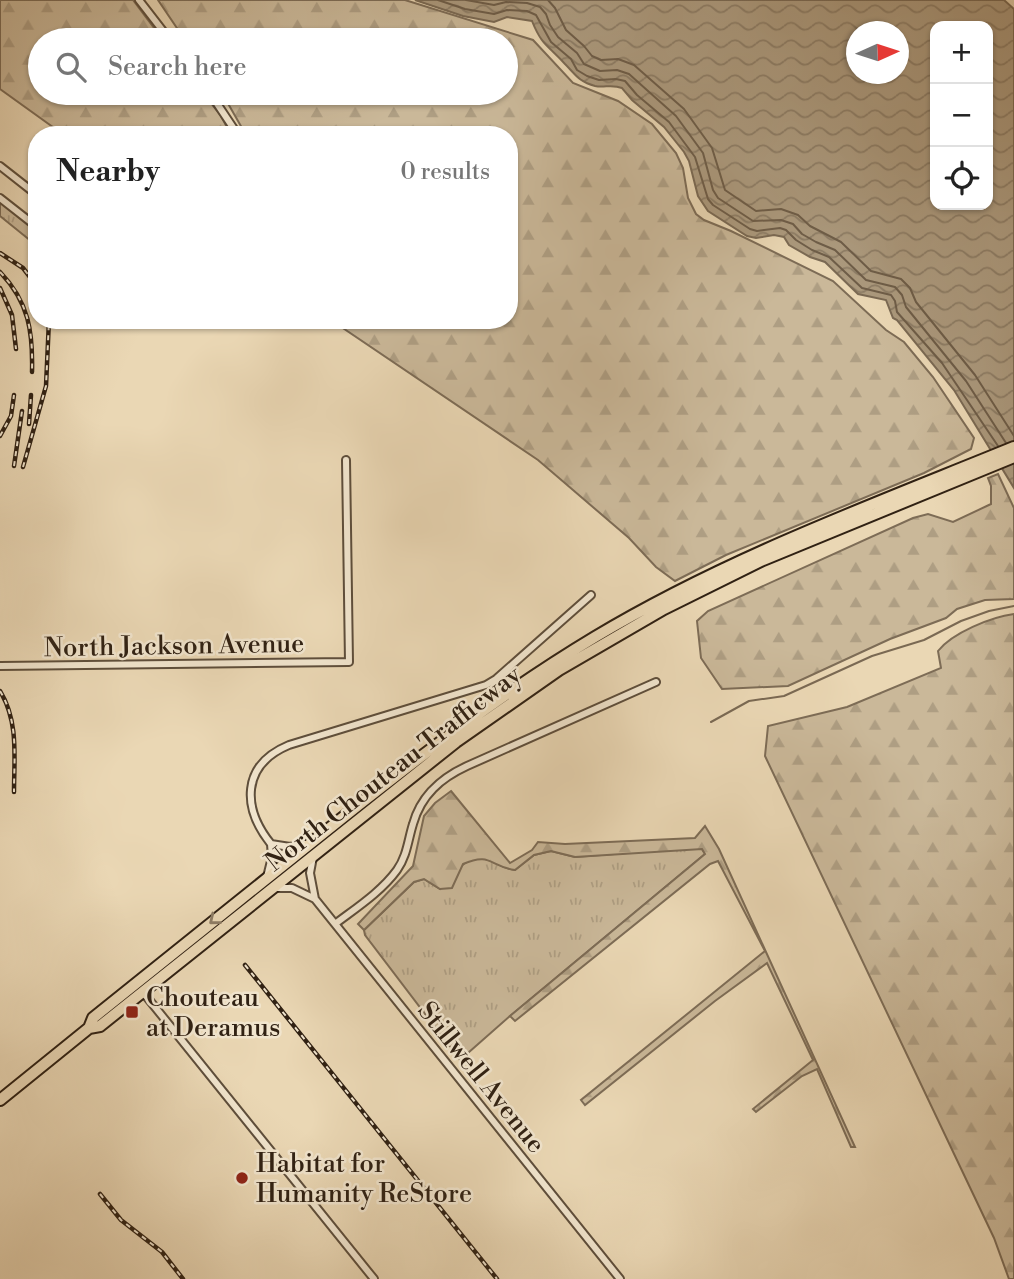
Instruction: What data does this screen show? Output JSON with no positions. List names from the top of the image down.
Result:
{
  "streets": {
    "main road": ["North Chouteau Trafficway"],
    "street": ["North Jackson Avenue", "Stillwell Avenue"]
  },
  "crossings": [
    ["North Chouteau Trafficway", "Stillwell Avenue"]
  ],
  "places": {
    "transit": ["Chouteau at Deramus"],
    "other": ["Habitat for Humanity ReStore"]
  },
  "north": "right",
  "page": {
    "map_buttons": ["+", "−"],
    "search": "Search here",
    "heading": ["Nearby", "0 results"]
  }
}
